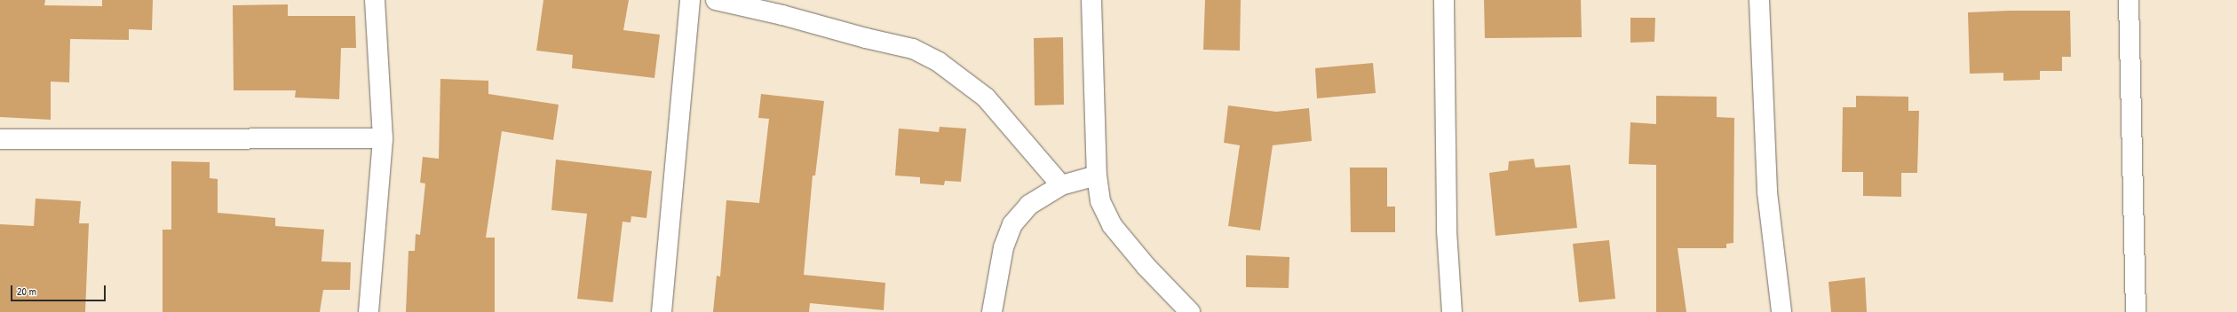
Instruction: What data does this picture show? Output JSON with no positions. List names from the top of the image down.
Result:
{
  "scale_bar": "20 m"
}
